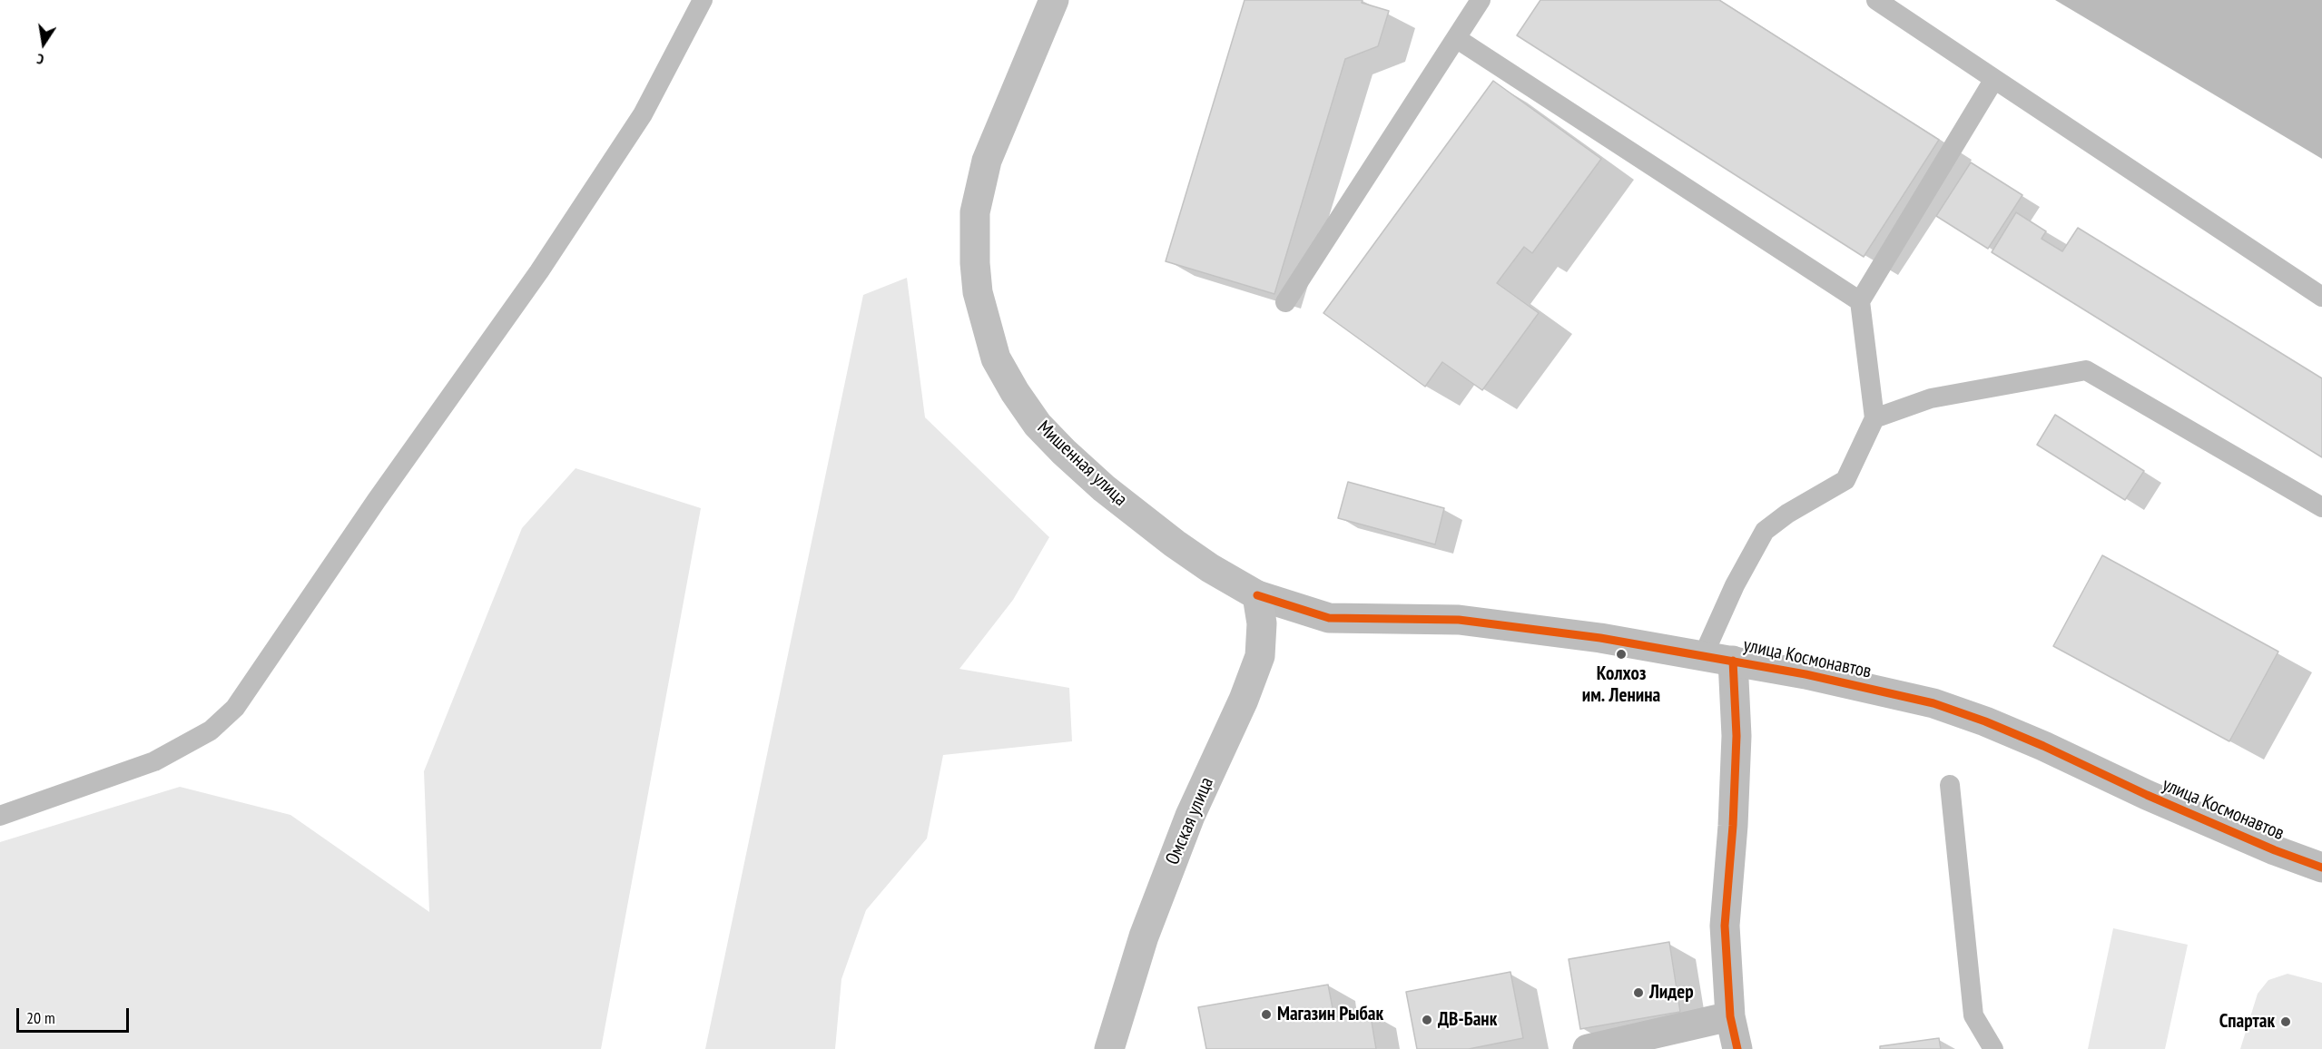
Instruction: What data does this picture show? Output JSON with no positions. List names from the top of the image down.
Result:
{
  "streets": {
    "main road": ["Мишенная улица", "Омская улица"],
    "street": ["улица Космонавтов"]
  },
  "crossings": [
    ["Мишенная улица", "улица Космонавтов"],
    ["Мишенная улица", "Омская улица"],
    ["улица Космонавтов", "Омская улица"]
  ],
  "places": [
    "Колхоз им. Ленина",
    "Лидер",
    "Магазин Рыбак",
    "ДВ-Банк",
    "Спартак"
  ],
  "scale_bar": "20 m",
  "north": "bottom"
}
